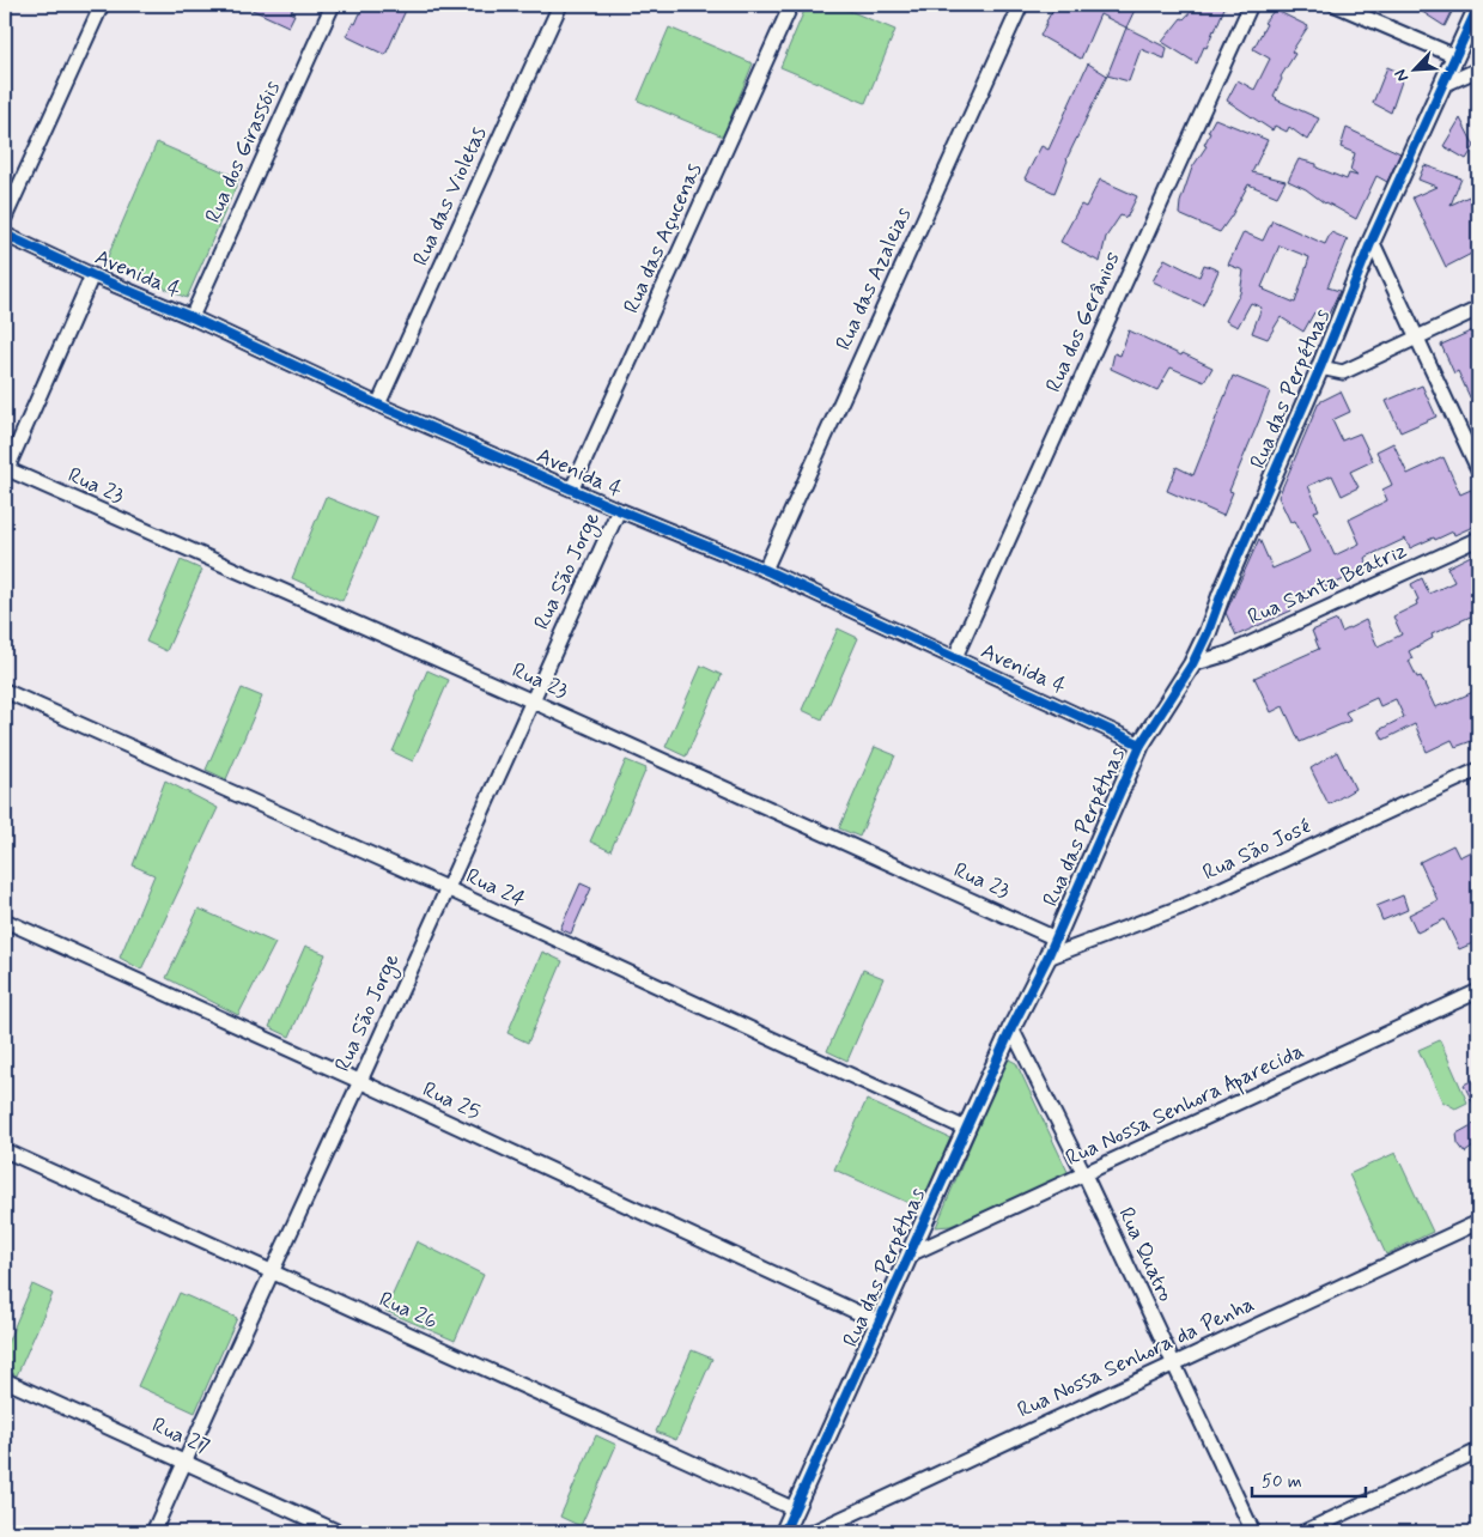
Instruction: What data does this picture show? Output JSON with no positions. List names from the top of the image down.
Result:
{
  "streets": {
    "street": [
      "Rua dos Girassóis",
      "Rua das Violetas",
      "Rua das Açucenas",
      "Avenida 4",
      "Rua das Azaleias",
      "Rua dos Gerânios",
      "Rua das Perpétuas",
      "Rua 23",
      "Rua São Jorge",
      "Rua Santa Beatriz",
      "Rua São José",
      "Rua 24",
      "Rua 25",
      "Rua Nossa Senhora Aparecida",
      "Rua Quatro",
      "Rua 26",
      "Rua Nossa Senhora da Penha",
      "Rua 27"
    ]
  },
  "crossings": [
    ["Rua dos Girassóis", "Avenida 4"],
    ["Rua das Violetas", "Avenida 4"],
    ["Rua das Açucenas", "Avenida 4"],
    ["Avenida 4", "Rua das Azaleias"],
    ["Avenida 4", "Rua dos Gerânios"],
    ["Avenida 4", "Rua das Perpétuas"],
    ["Avenida 4", "Rua São Jorge"],
    ["Rua das Perpétuas", "Rua 23"],
    ["Rua das Perpétuas", "Rua Santa Beatriz"],
    ["Rua das Perpétuas", "Rua São José"],
    ["Rua das Perpétuas", "Rua 24"],
    ["Rua das Perpétuas", "Rua 25"],
    ["Rua das Perpétuas", "Rua Nossa Senhora Aparecida"],
    ["Rua das Perpétuas", "Rua Quatro"],
    ["Rua das Perpétuas", "Rua 26"],
    ["Rua 23", "Rua São Jorge"],
    ["Rua São Jorge", "Rua 24"],
    ["Rua São Jorge", "Rua 25"],
    ["Rua São Jorge", "Rua 26"],
    ["Rua São Jorge", "Rua 27"],
    ["Rua Nossa Senhora Aparecida", "Rua Quatro"],
    ["Rua Quatro", "Rua Nossa Senhora da Penha"]
  ],
  "scale_bar": "50 m",
  "north": "bottom left"
}
